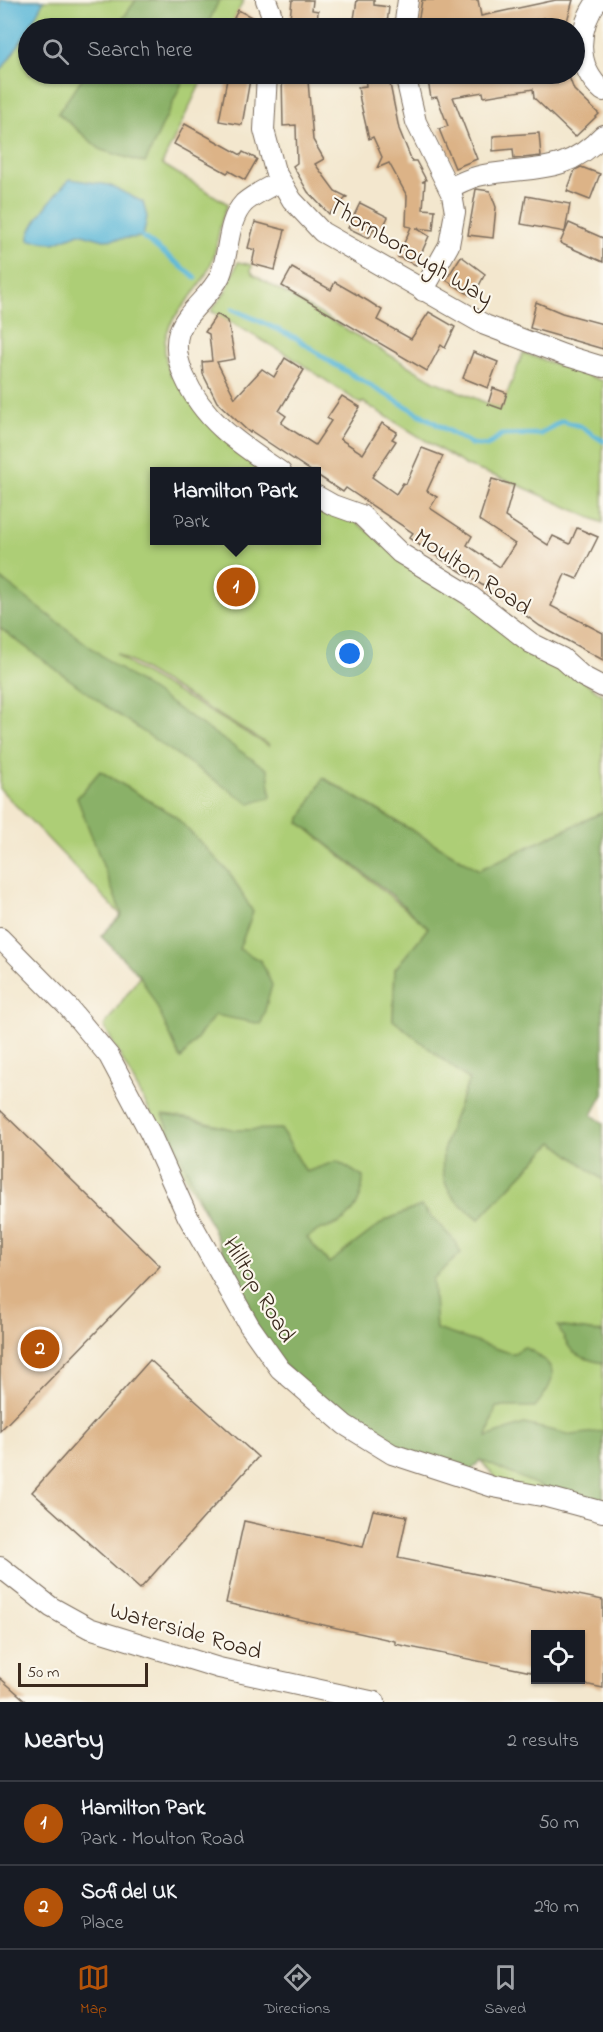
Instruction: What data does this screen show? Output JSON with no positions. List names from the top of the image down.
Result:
{
  "streets": {
    "street": [
      "Thornborough Way",
      "Moulton Road",
      "Hilltop Road",
      "Waterside Road"
    ]
  },
  "scale_bar": "50 m",
  "page": {
    "search": "Search here",
    "popup": ["Hamilton Park", "Park"],
    "pins": ["1", "2"],
    "scale": "50 m",
    "heading": ["Nearby", "2 results"],
    "list": [
      {
        "mark": "1",
        "name": "Hamilton Park",
        "note": "Park · Moulton Road",
        "value": "50 m"
      },
      {
        "mark": "2",
        "name": "Sofidel UK",
        "note": "Place",
        "value": "290 m"
      }
    ],
    "nav": ["Map", "Directions", "Saved"]
  }
}
